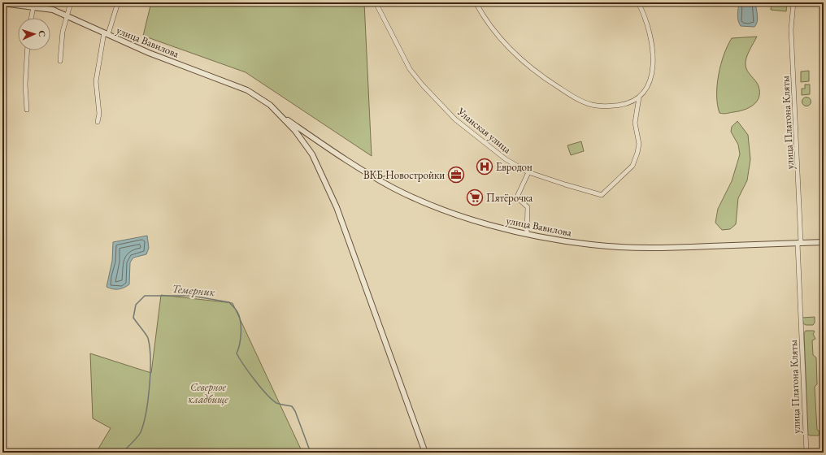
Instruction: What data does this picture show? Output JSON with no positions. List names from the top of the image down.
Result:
{
  "streets": {
    "street": ["улица Вавилова", "улица Платона Кляты", "Уланская улица"]
  },
  "crossings": [
    ["улица Вавилова", "улица Платона Кляты"]
  ],
  "water": ["Темерник"],
  "parks": ["Северное кладбище"],
  "places": {
    "hospital": ["Евродон"],
    "office": ["ВКБ-Новостройки"],
    "supermarket": ["Пятёрочка"]
  },
  "north": "right"
}
